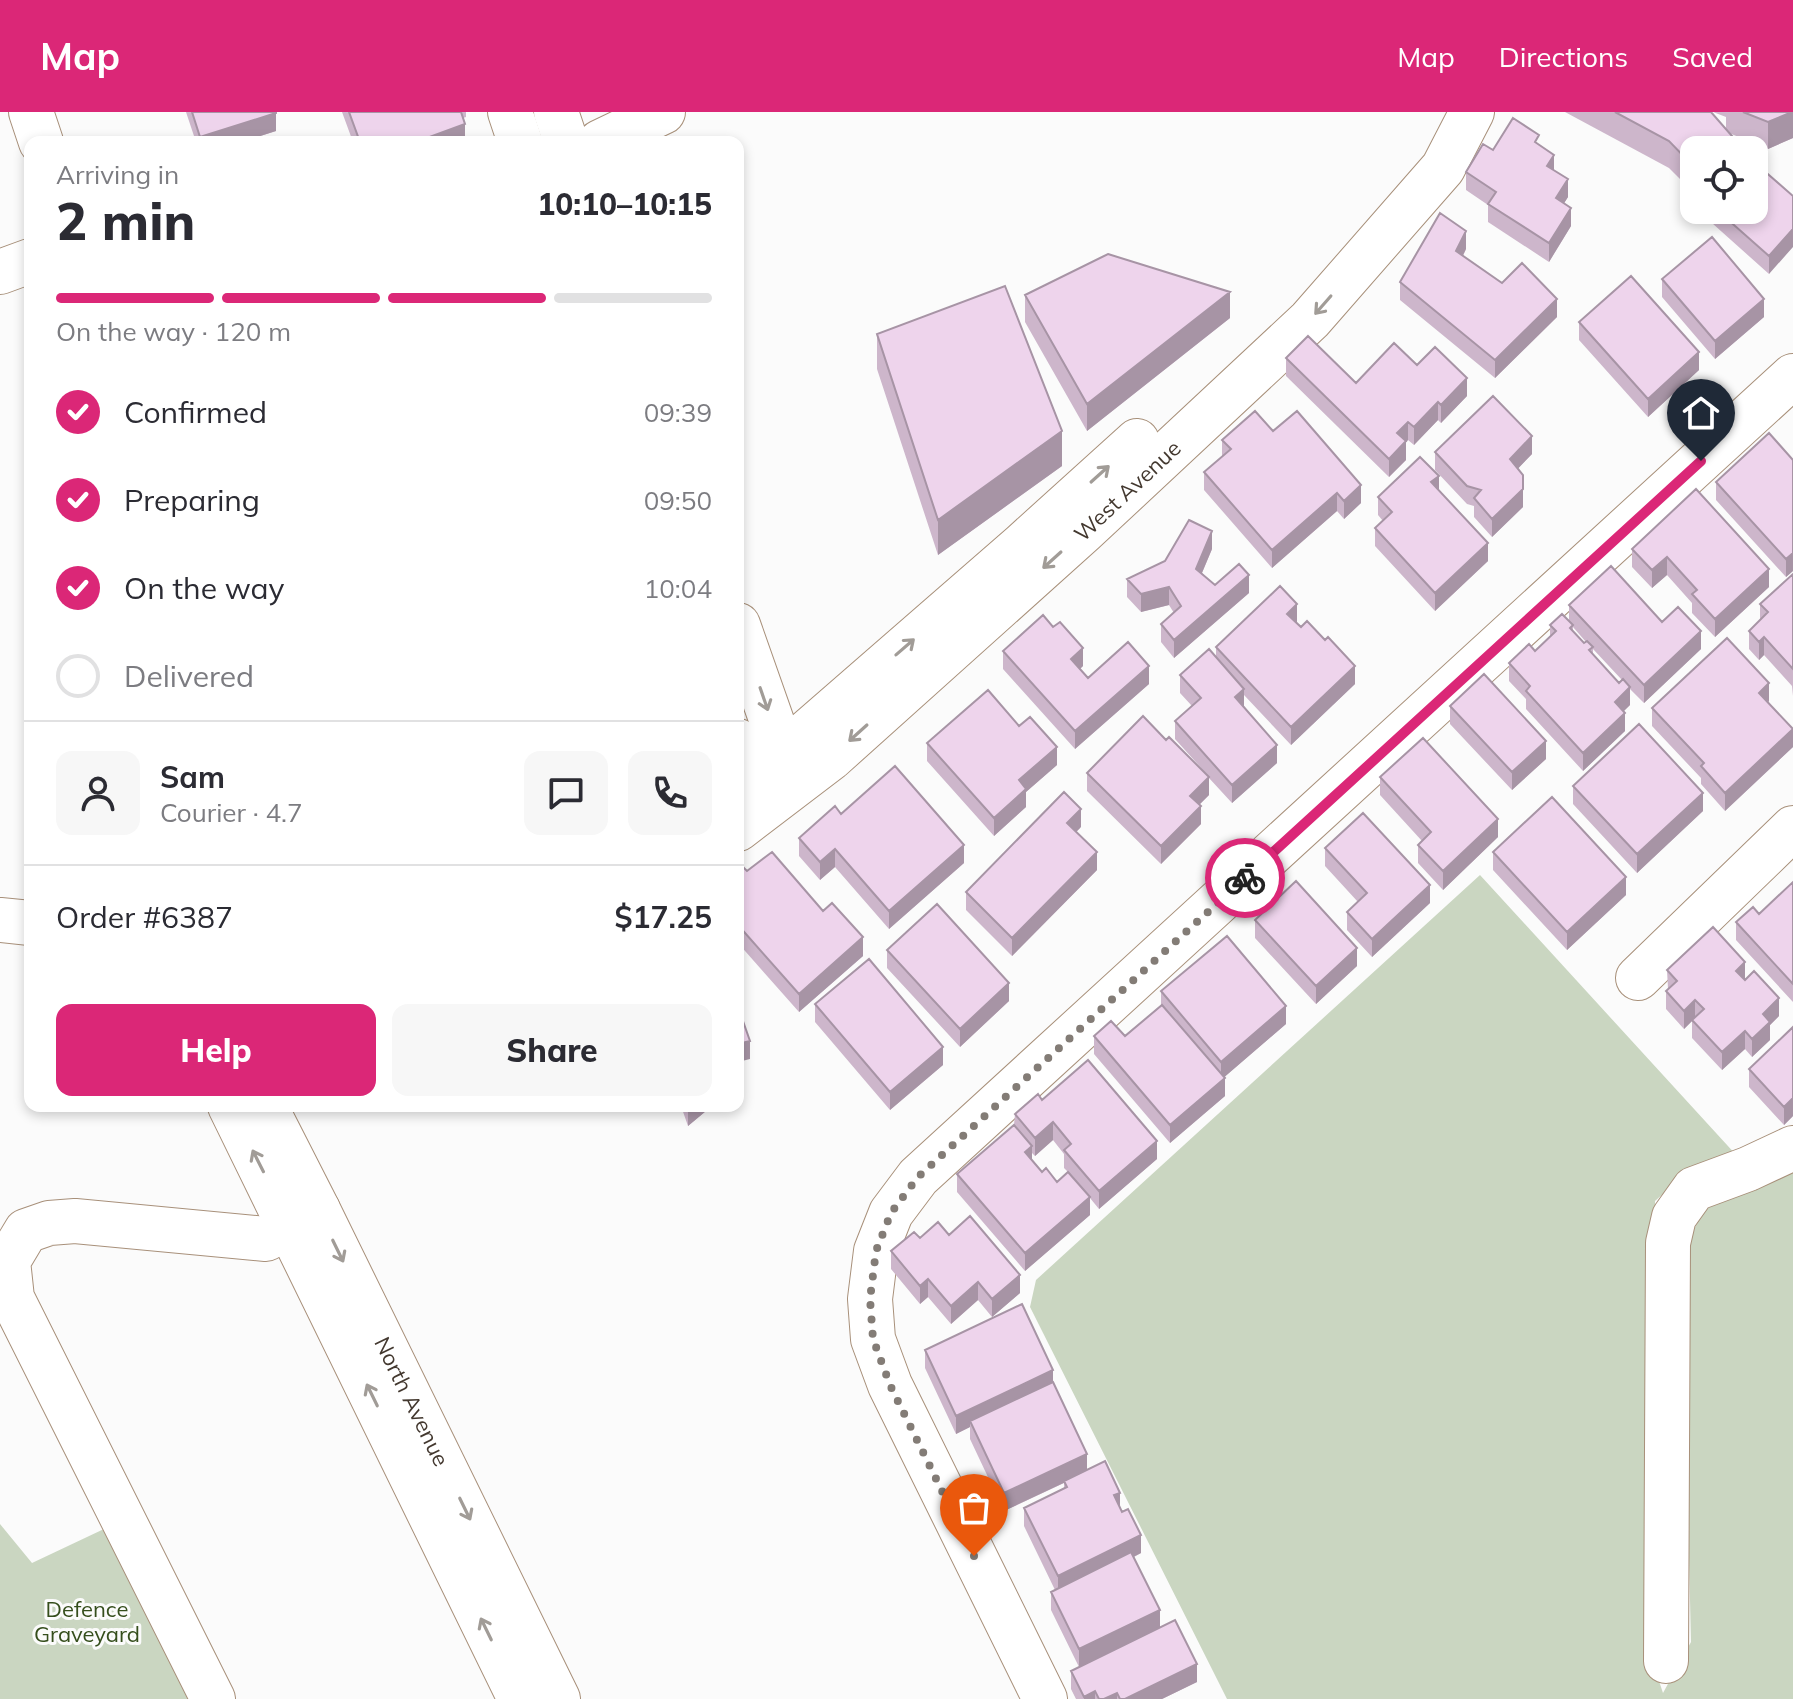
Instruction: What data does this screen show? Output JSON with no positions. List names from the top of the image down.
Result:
{
  "streets": {
    "street": ["West Avenue", "North Avenue"]
  },
  "parks": ["Defence Graveyard"],
  "page": {
    "header": "Map",
    "nav": ["Map", "Directions", "Saved"],
    "heading": ["2 min", "Arriving in", "10:10–10:15"],
    "panel": [
      "Sam",
      "Courier · 4.7",
      "Order #6387",
      "$17.25"
    ],
    "bar": "On the way · 120 m",
    "list": [
      ["Confirmed", "09:39"],
      ["Preparing", "09:50"],
      ["On the way", "10:04"],
      "Delivered"
    ],
    "buttons": ["Help", "Share"]
  }
}
